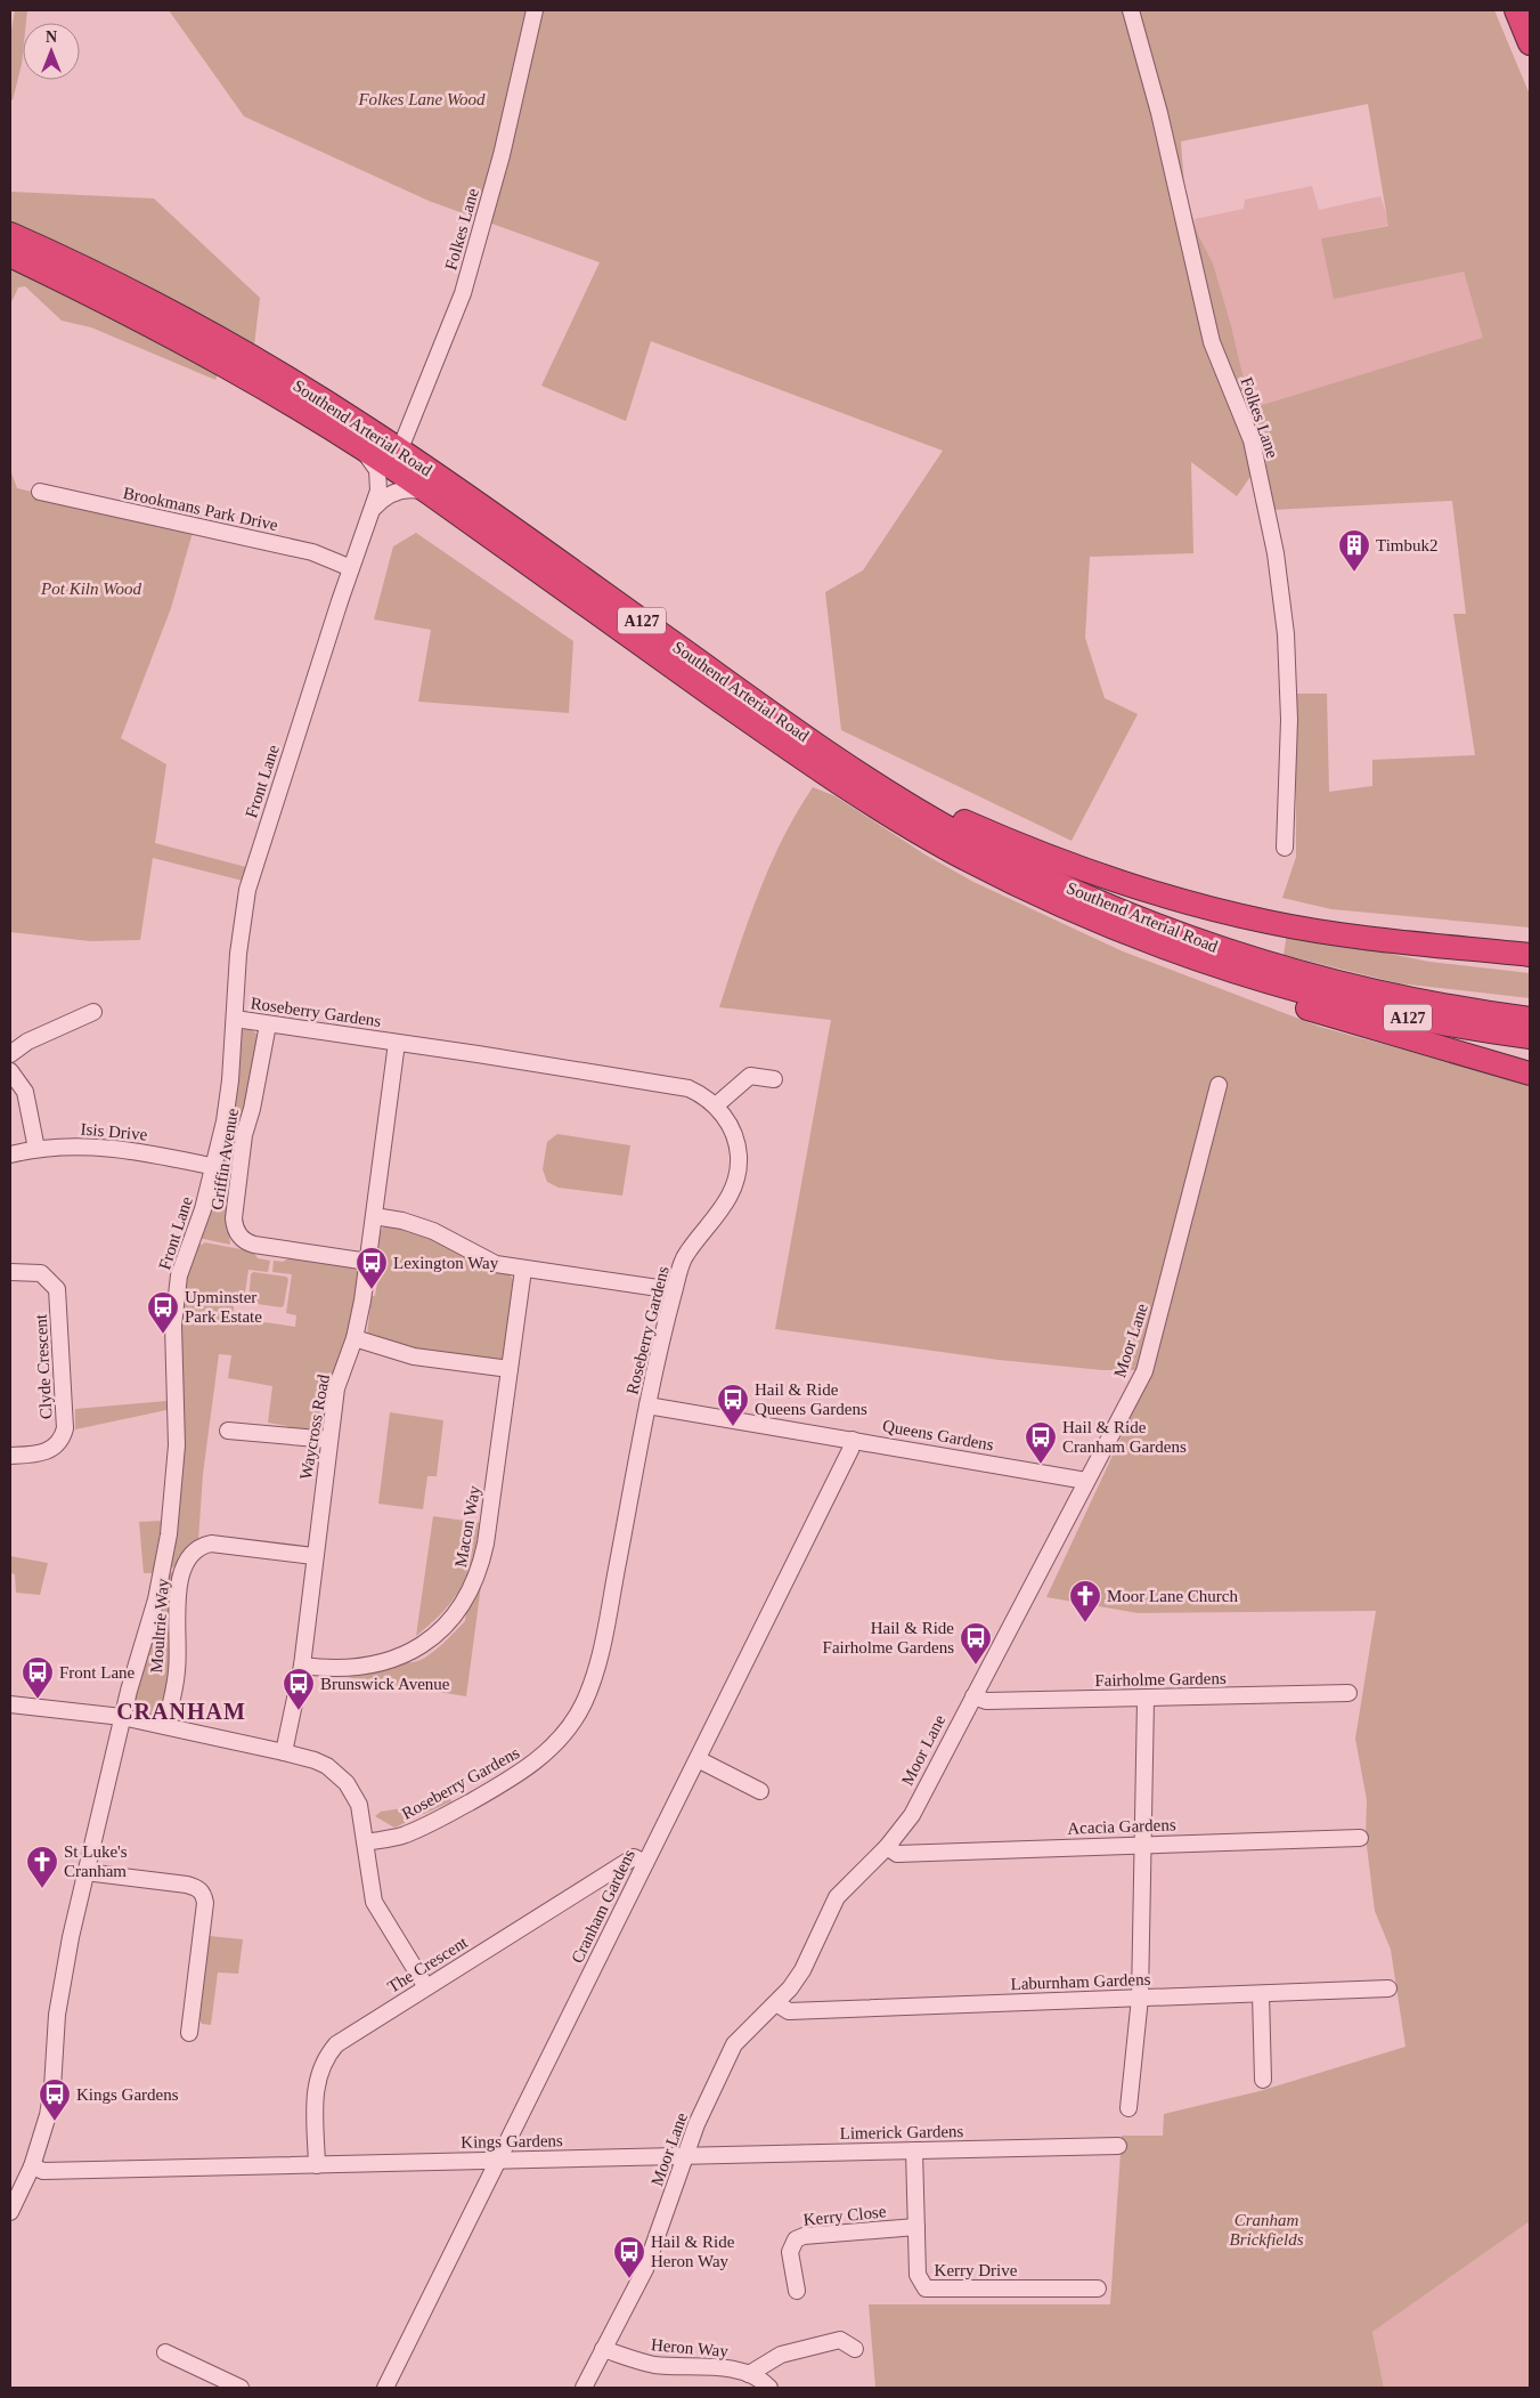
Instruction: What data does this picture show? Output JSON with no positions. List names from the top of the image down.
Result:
{
  "streets": {
    "highway": ["Southend Arterial Road", "A127"],
    "street": [
      "Folkes Lane",
      "Brookmans Park Drive",
      "Front Lane",
      "Roseberry Gardens",
      "Isis Drive",
      "Griffin Avenue",
      "Moor Lane",
      "Clyde Crescent",
      "Waycross Road",
      "Queens Gardens",
      "Macon Way",
      "Moultrie Way",
      "Fairholme Gardens",
      "Acacia Gardens",
      "Cranham Gardens",
      "The Crescent",
      "Laburnham Gardens",
      "Limerick Gardens",
      "Kings Gardens",
      "Kerry Close",
      "Kerry Drive",
      "Heron Way"
    ]
  },
  "crossings": [
    ["Folkes Lane", "Southend Arterial Road"],
    ["Southend Arterial Road", "Front Lane"],
    ["Brookmans Park Drive", "Front Lane"],
    ["Front Lane", "Roseberry Gardens"],
    ["Front Lane", "Isis Drive"],
    ["Front Lane", "Kings Gardens"],
    ["Roseberry Gardens", "Griffin Avenue"],
    ["Roseberry Gardens", "Waycross Road"],
    ["Roseberry Gardens", "Queens Gardens"],
    ["Griffin Avenue", "Waycross Road"],
    ["Moor Lane", "Queens Gardens"],
    ["Moor Lane", "Fairholme Gardens"],
    ["Moor Lane", "Acacia Gardens"],
    ["Moor Lane", "Laburnham Gardens"],
    ["Moor Lane", "Limerick Gardens"],
    ["Moor Lane", "Kings Gardens"],
    ["Moor Lane", "Heron Way"],
    ["Waycross Road", "Macon Way"],
    ["Waycross Road", "Moultrie Way"],
    ["Queens Gardens", "Cranham Gardens"],
    ["Cranham Gardens", "The Crescent"],
    ["Cranham Gardens", "Kings Gardens"],
    ["The Crescent", "Kings Gardens"],
    ["Limerick Gardens", "Kings Gardens"],
    ["Limerick Gardens", "Kerry Drive"],
    ["Kerry Close", "Kerry Drive"]
  ],
  "districts": ["CRANHAM"],
  "parks": ["Folkes Lane Wood", "Pot Kiln Wood", "Cranham Brickfields"],
  "places": {
    "building": ["Timbuk2"],
    "bus stop": [
      "Lexington Way",
      "Upminster Park Estate",
      "Hail & Ride Queens Gardens",
      "Hail & Ride Cranham Gardens",
      "Hail & Ride Fairholme Gardens",
      "Front Lane",
      "Brunswick Avenue",
      "Kings Gardens",
      "Hail & Ride Heron Way"
    ],
    "church": ["Moor Lane Church", "St Luke's Cranham"]
  },
  "north": "top"
}
